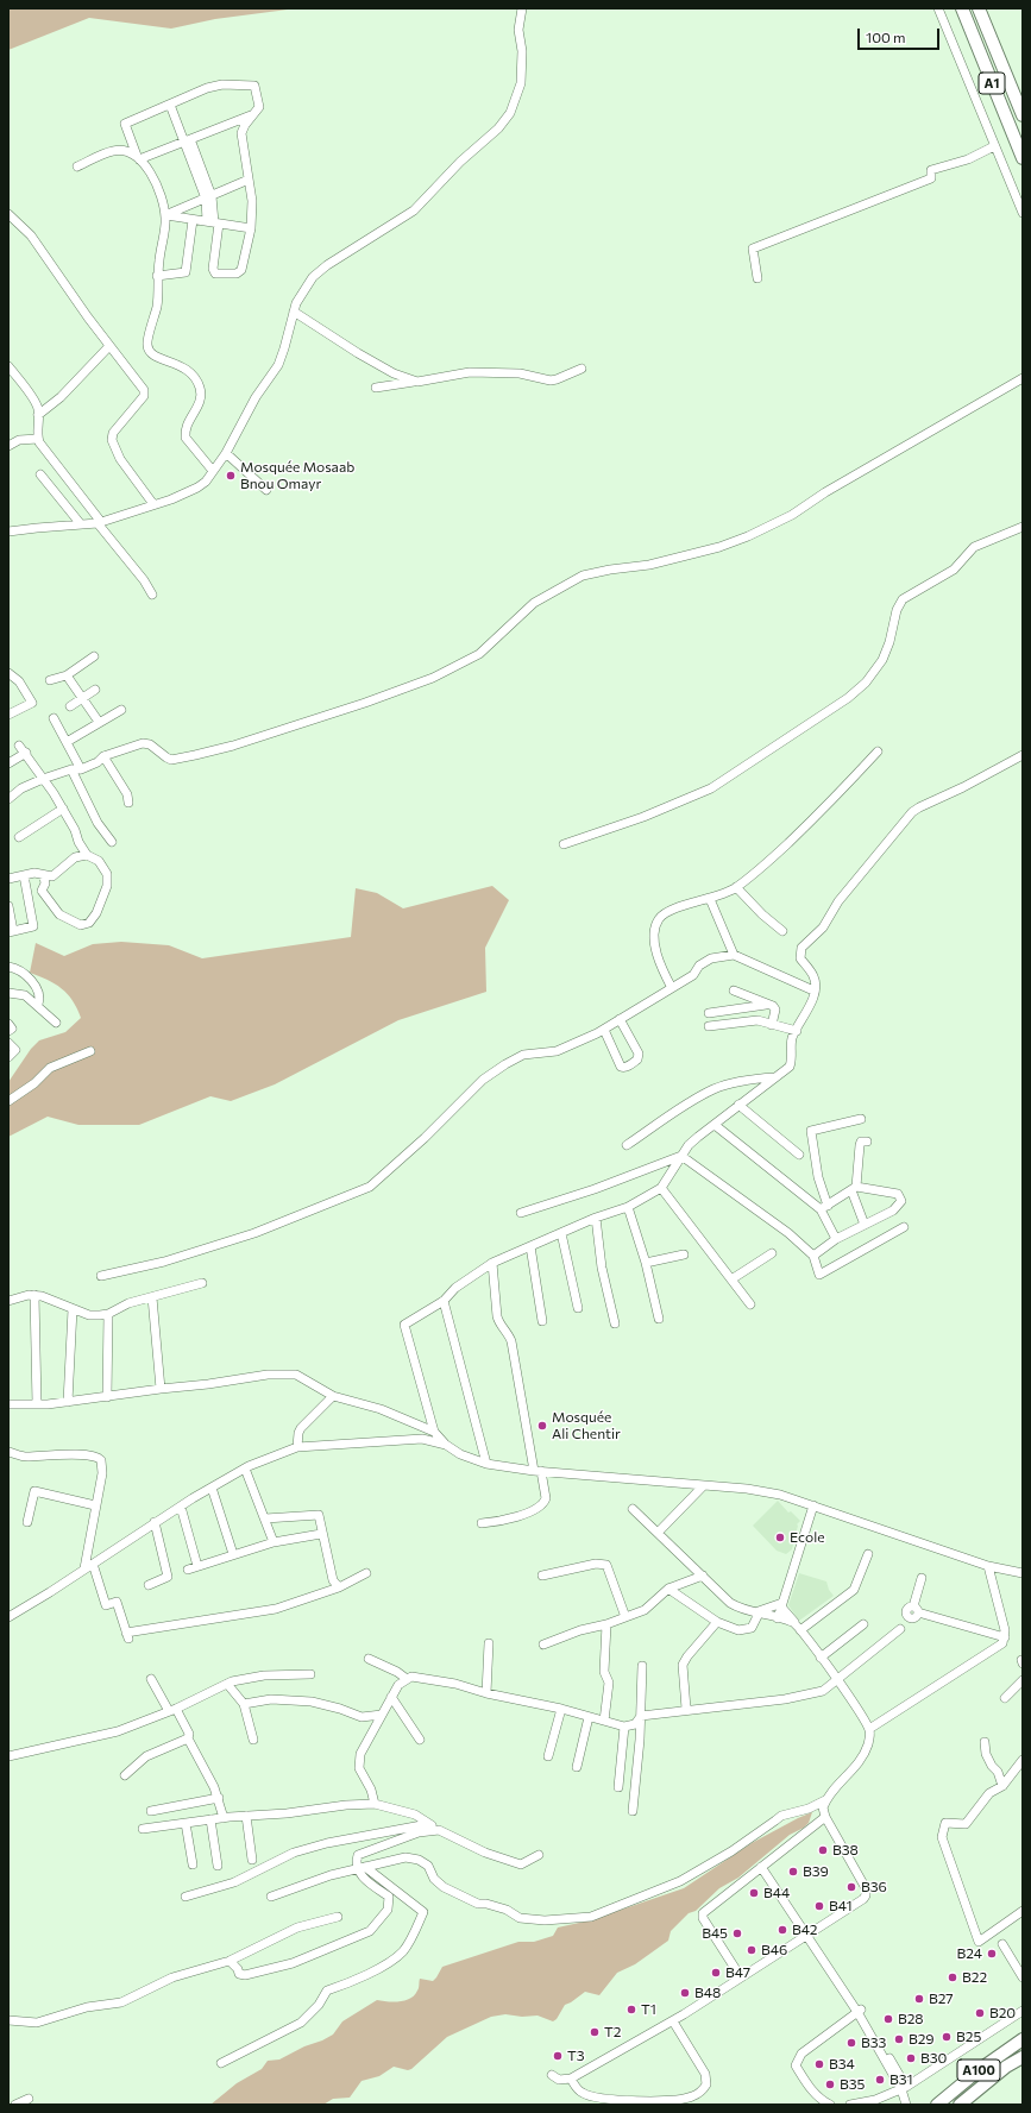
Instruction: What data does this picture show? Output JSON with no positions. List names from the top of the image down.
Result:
{
  "streets": {
    "highway": ["A1", "A100"]
  },
  "places": [
    "Mosquée Mosaab Bnou Omayr",
    "Mosquée Ali Chentir",
    "Ecole",
    "B38",
    "B39",
    "B36",
    "B44",
    "B41",
    "B42",
    "B45",
    "B46",
    "B24",
    "B47",
    "B22",
    "B48",
    "B27",
    "T1",
    "B20",
    "B28",
    "T2",
    "B25",
    "B29",
    "B33",
    "T3",
    "B30",
    "B34",
    "B31",
    "B35"
  ],
  "scale_bar": "100 m"
}
